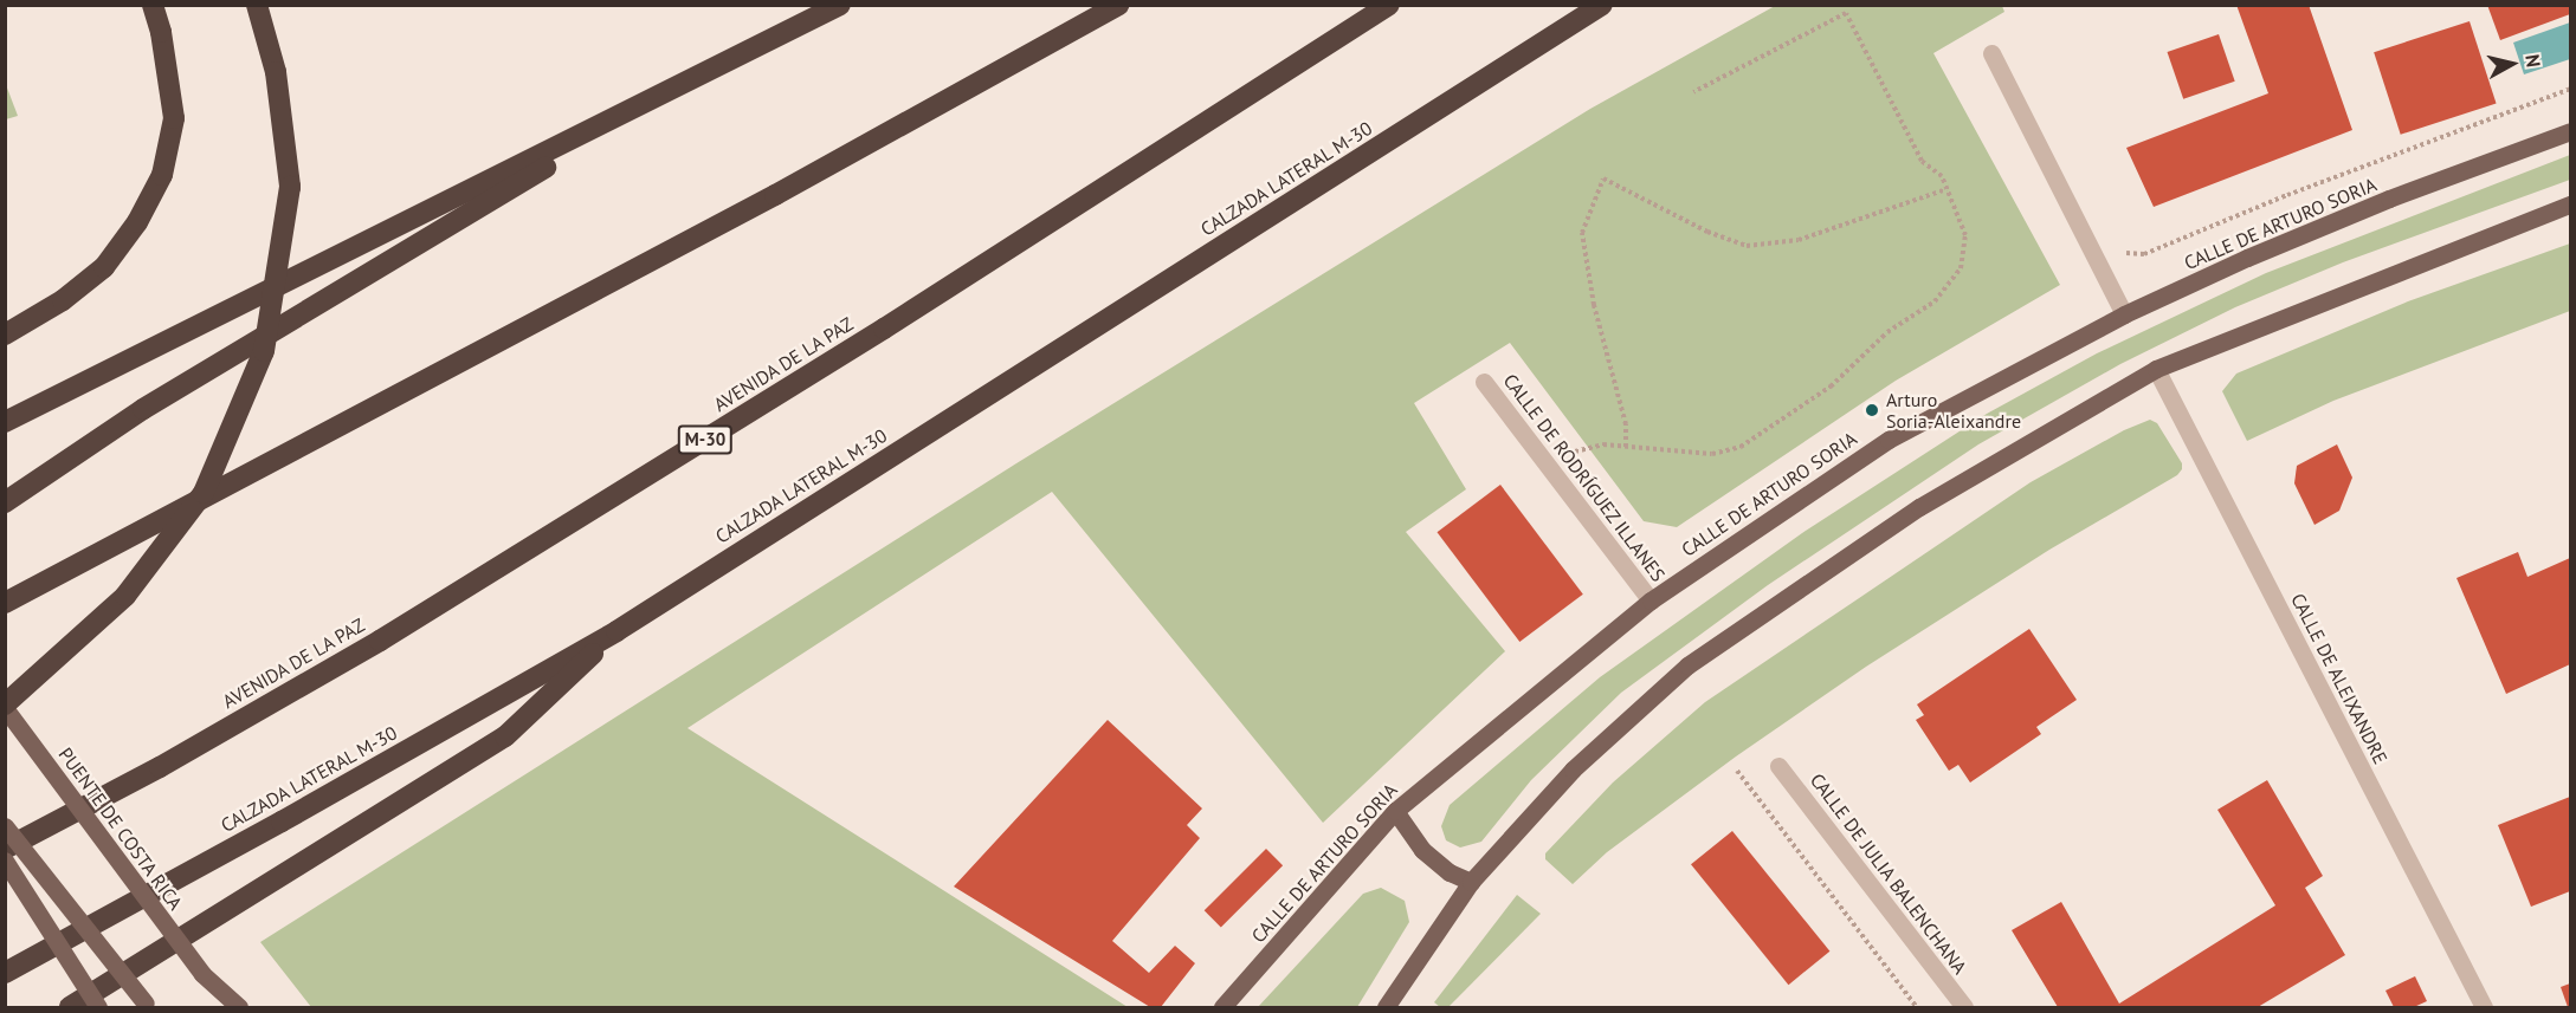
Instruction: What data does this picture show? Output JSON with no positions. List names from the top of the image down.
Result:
{
  "streets": {
    "highway": ["CALZADA LATERAL M-30", "AVENIDA DE LA PAZ", "M-30"],
    "main road": ["CALLE DE ARTURO SORIA", "PUENTE DE COSTA RICA"],
    "street": ["CALLE DE RODRÍGUEZ ILLANES", "CALLE DE ALEIXANDRE", "CALLE DE JULIA BALENCHANA"]
  },
  "crossings": [
    ["CALLE DE ARTURO SORIA", "CALLE DE RODRÍGUEZ ILLANES"]
  ],
  "places": ["Arturo Soria-Aleixandre"],
  "north": "right"
}
